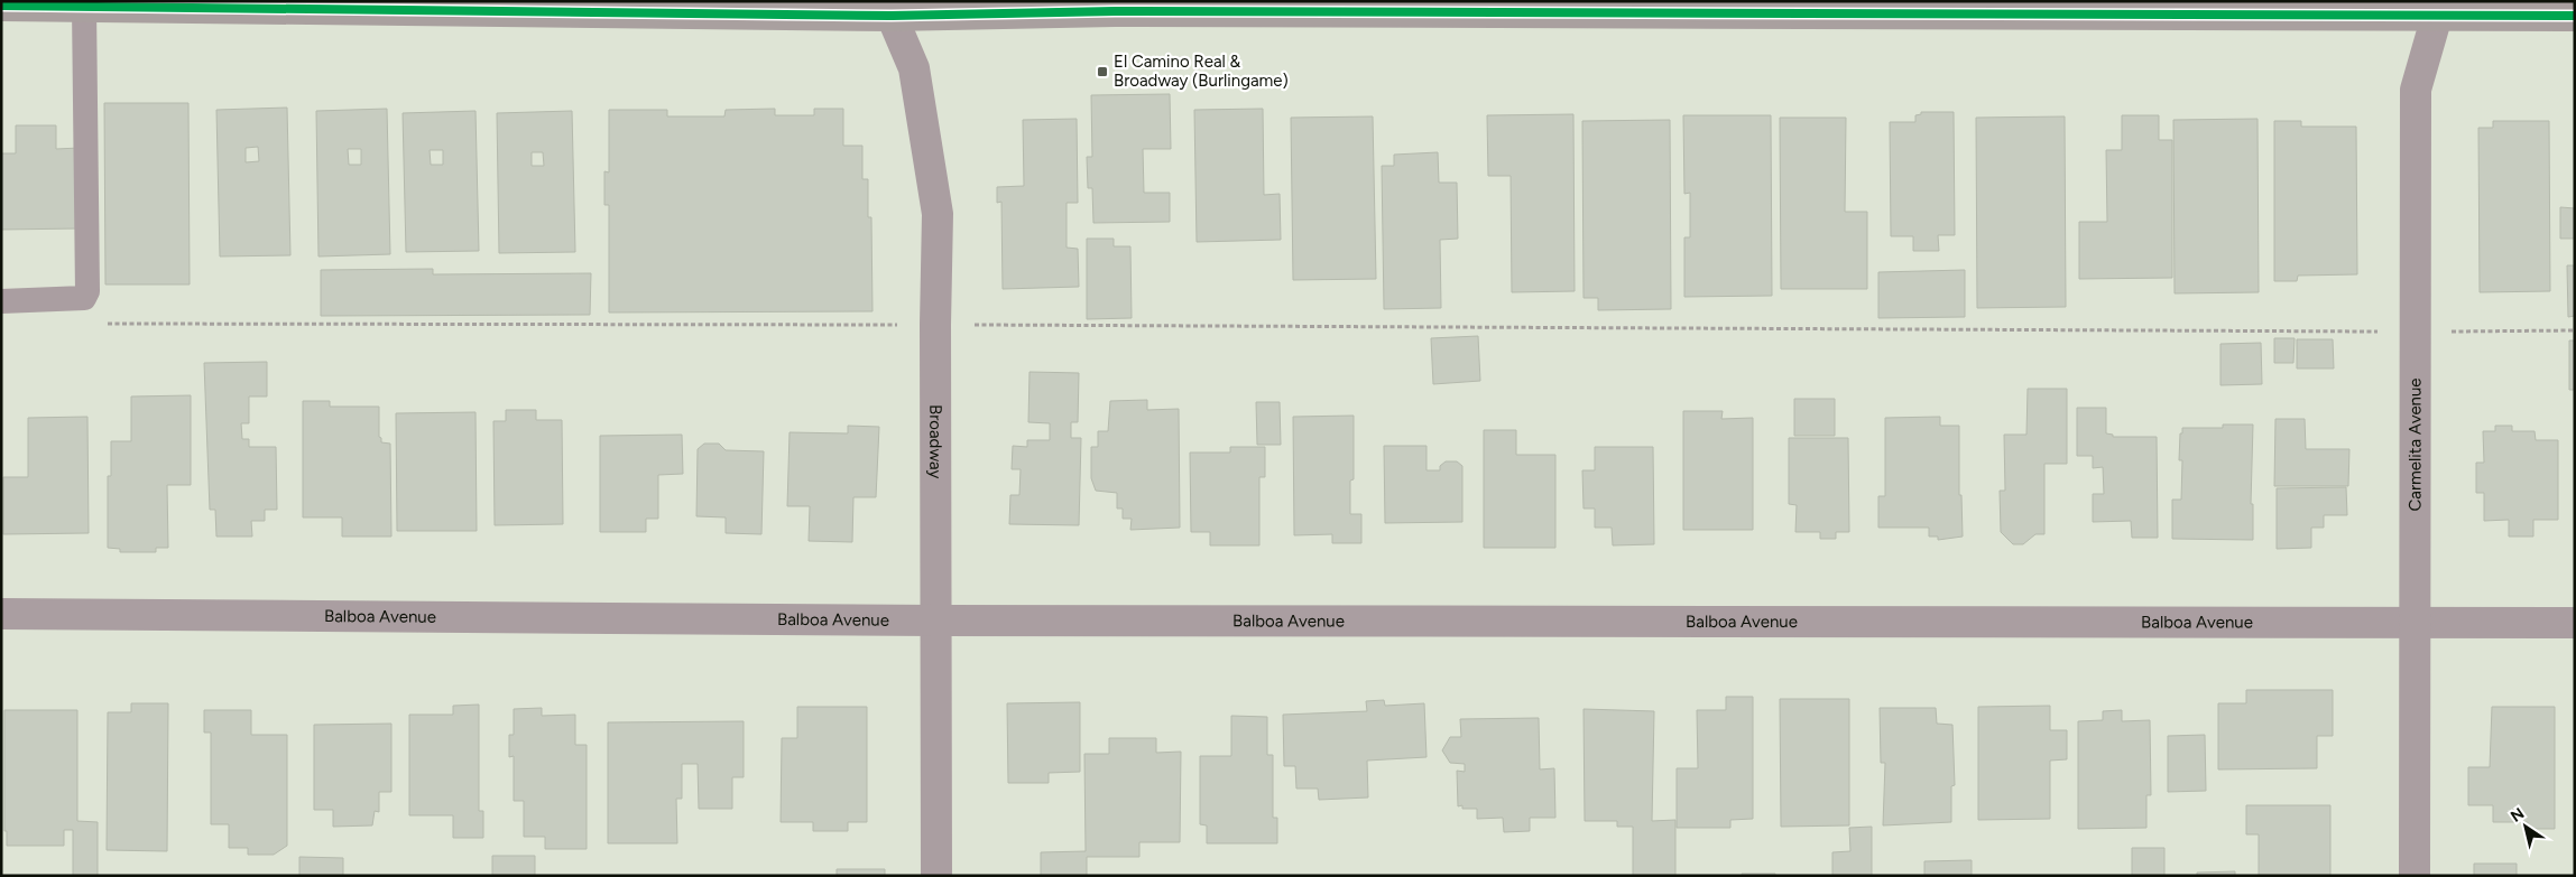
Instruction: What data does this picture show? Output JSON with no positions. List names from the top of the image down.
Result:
{
  "streets": {
    "street": ["Broadway", "Carmelita Avenue", "Balboa Avenue"]
  },
  "crossings": [
    ["Broadway", "Balboa Avenue"],
    ["Carmelita Avenue", "Balboa Avenue"]
  ],
  "places": {
    "transit": ["El Camino Real & Broadway (Burlingame)"]
  },
  "north": "top left"
}
